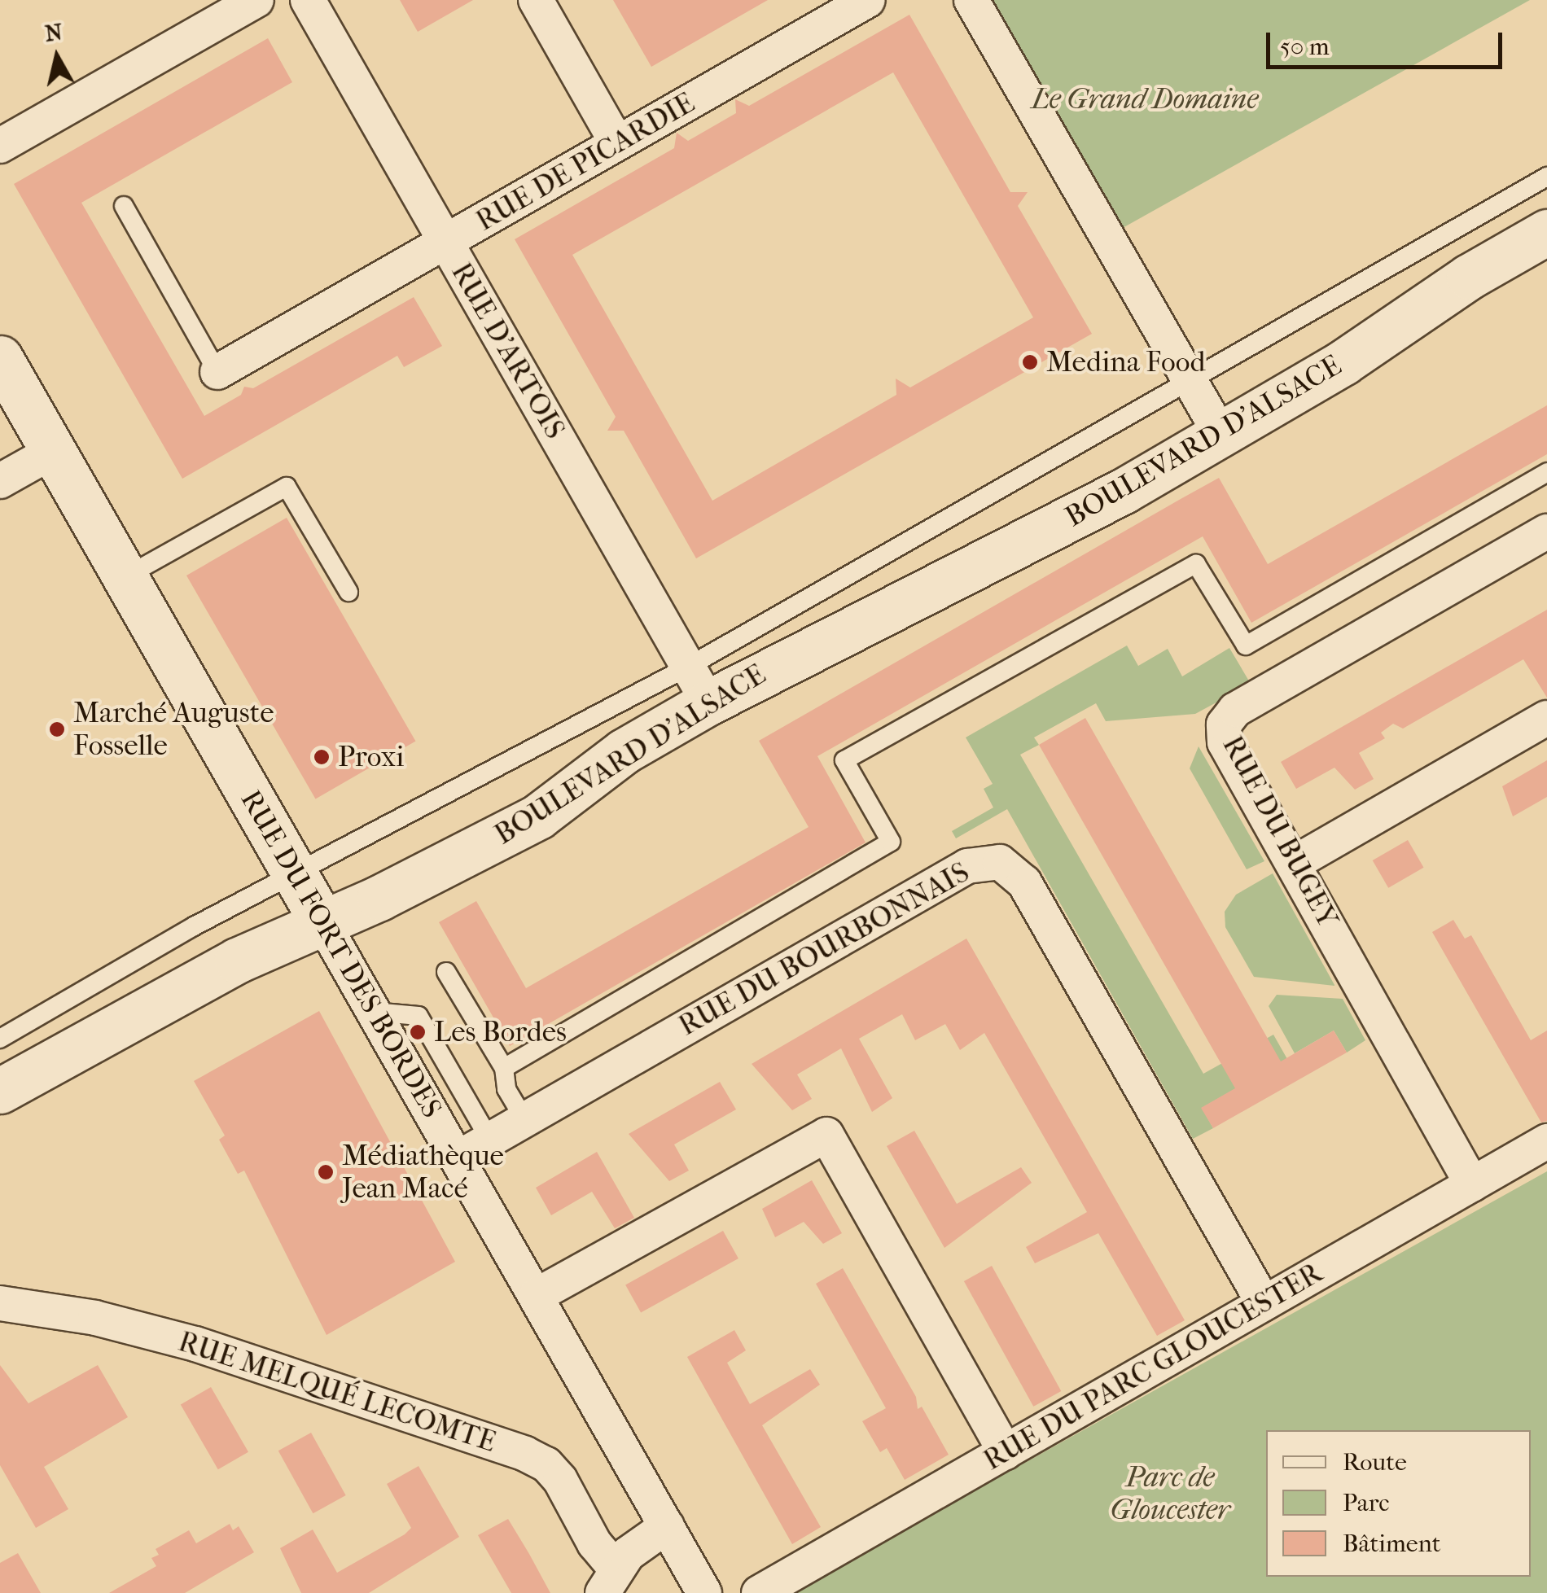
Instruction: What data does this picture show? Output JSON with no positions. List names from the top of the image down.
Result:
{
  "streets": {
    "street": [
      "RUE DE PICARDIE",
      "RUE D'ARTOIS",
      "BOULEVARD D'ALSACE",
      "RUE DU BUGEY",
      "RUE DU BOURBONNAIS",
      "RUE DU FORT DES BORDES",
      "RUE DU PARC GLOUCESTER",
      "RUE MELQUÉ LECOMTE"
    ]
  },
  "crossings": [
    ["RUE DE PICARDIE", "RUE D'ARTOIS"],
    ["RUE D'ARTOIS", "BOULEVARD D'ALSACE"],
    ["BOULEVARD D'ALSACE", "RUE DU FORT DES BORDES"],
    ["RUE DU BUGEY", "RUE DU PARC GLOUCESTER"],
    ["RUE DU BOURBONNAIS", "RUE DU FORT DES BORDES"],
    ["RUE DU BOURBONNAIS", "RUE DU PARC GLOUCESTER"]
  ],
  "parks": ["Le Grand Domaine", "Parc de Gloucester"],
  "places": [
    "Medina Food",
    "Marché Auguste Fosselle",
    "Proxi",
    "Les Bordes",
    "Médiathèque Jean Macé"
  ],
  "legend": ["Route", "Parc", "Bâtiment"],
  "scale_bar": "50 m",
  "north": "top"
}
